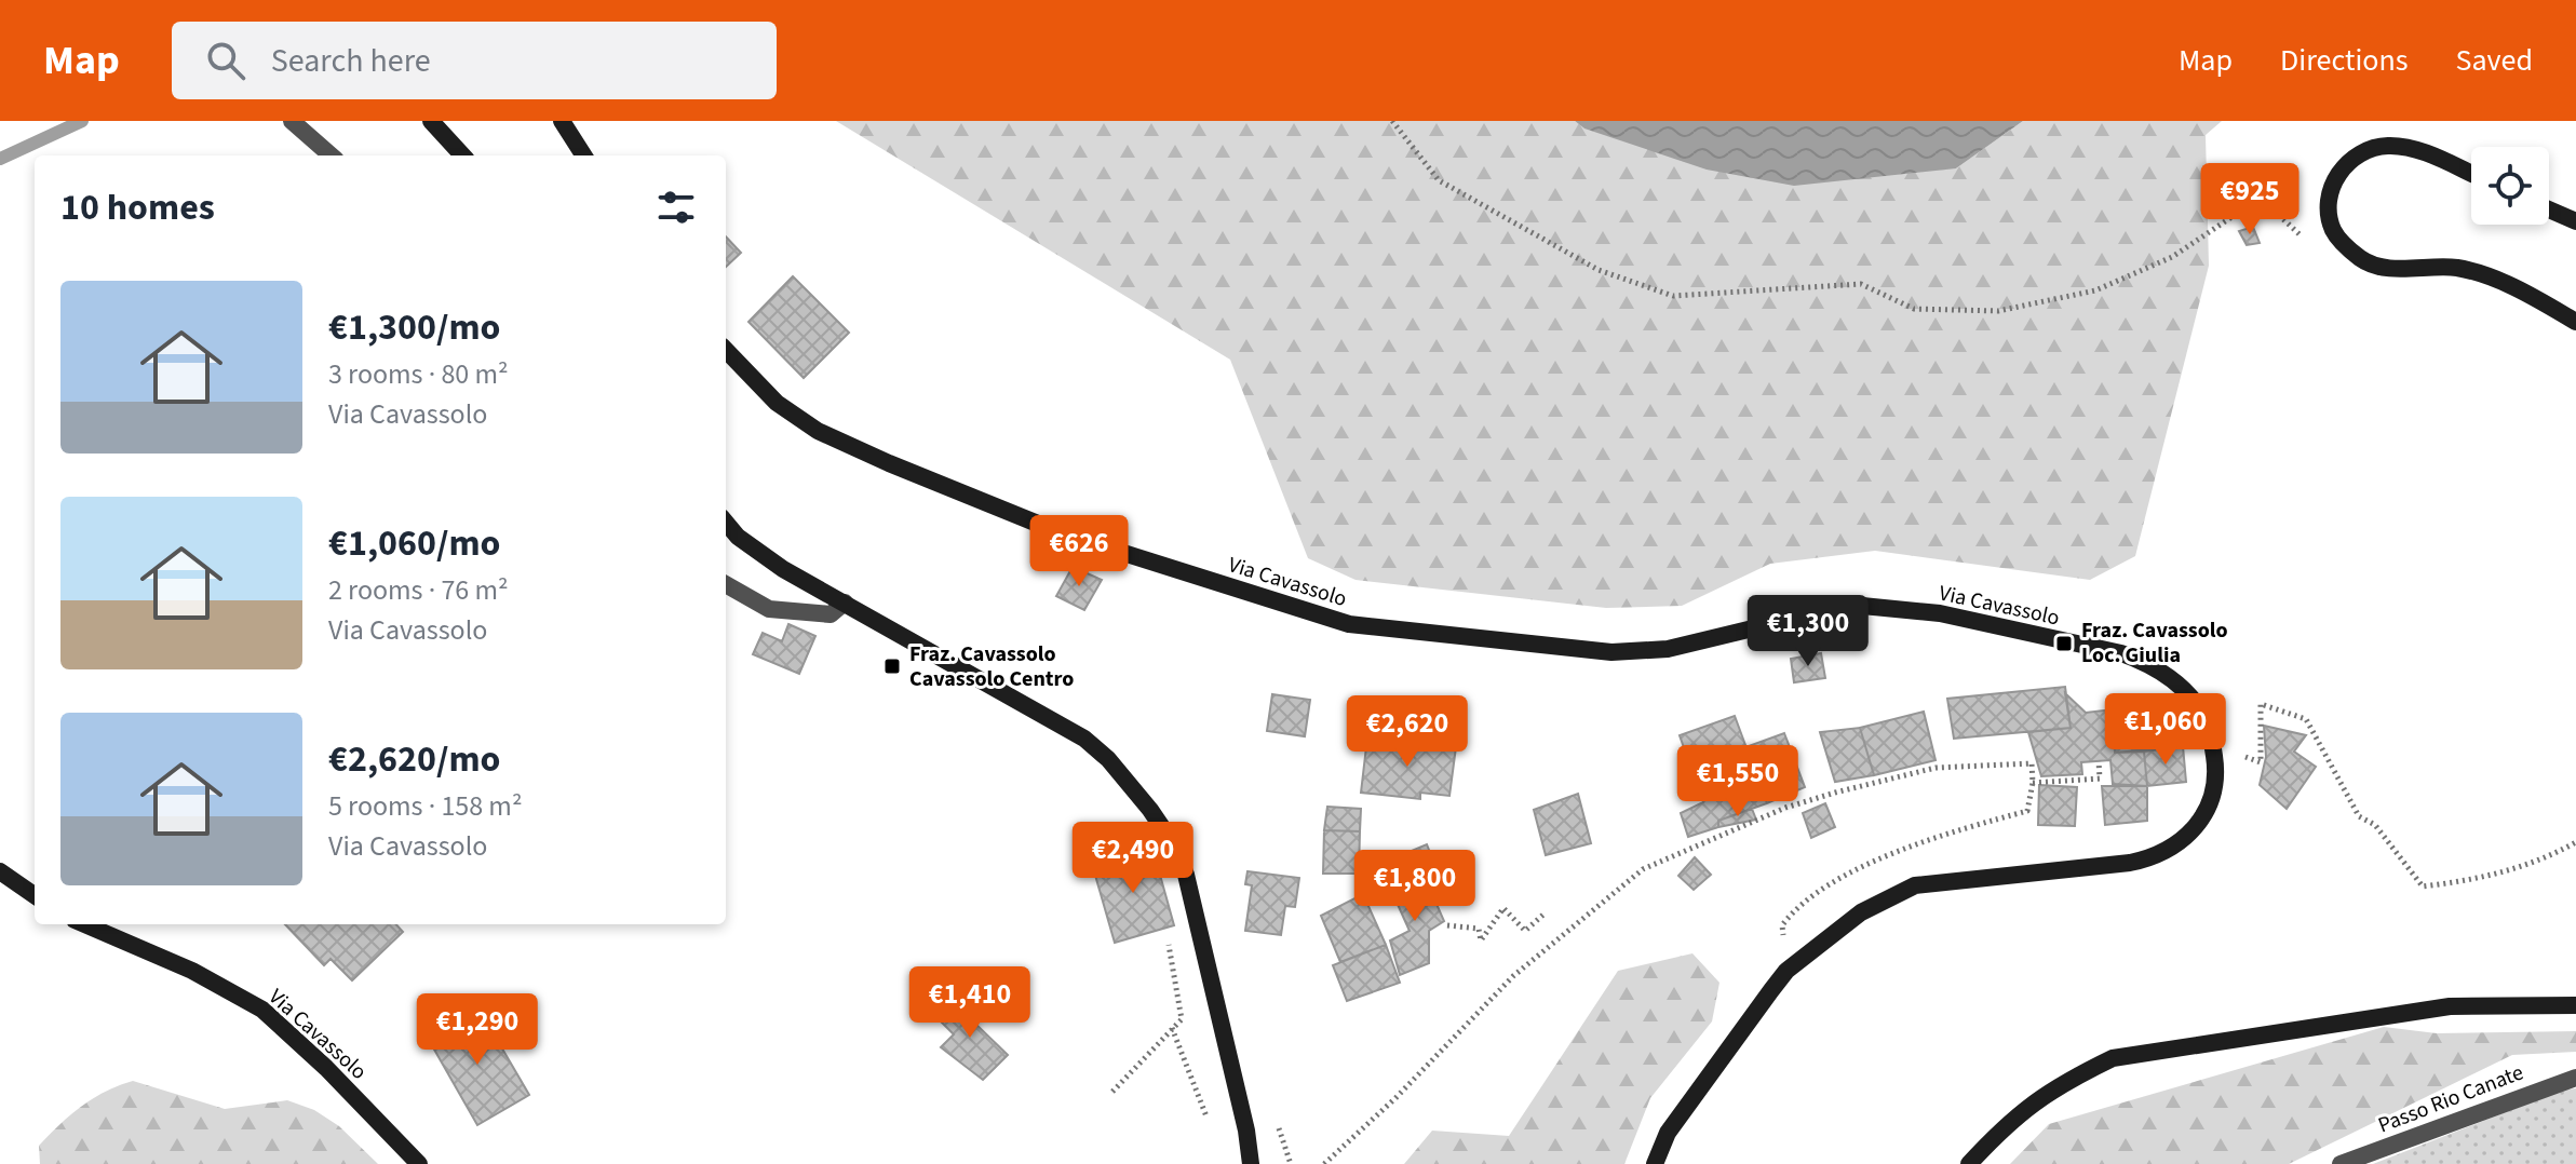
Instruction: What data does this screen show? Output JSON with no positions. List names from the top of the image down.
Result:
{
  "streets": {
    "main road": ["Via Cavassolo"],
    "street": ["Passo Rio Canate"]
  },
  "places": {
    "transit": ["Fraz. Cavassolo Loc. Giulia", "Fraz. Cavassolo Cavassolo Centro"]
  },
  "page": {
    "header": "Map",
    "search": "Search here",
    "nav": ["Map", "Directions", "Saved"],
    "heading": "10 homes",
    "price": [
      "€925",
      "€626",
      "€1,300",
      "€1,060",
      "€2,620",
      "€1,550",
      "€2,490",
      "€1,800",
      "€1,410",
      "€1,290"
    ],
    "list": [
      {
        "name": "€1,300/mo",
        "note": "3 rooms · 80 m² · Via Cavassolo"
      },
      {
        "name": "€1,060/mo",
        "note": "2 rooms · 76 m² · Via Cavassolo"
      },
      {
        "name": "€2,620/mo",
        "note": "5 rooms · 158 m² · Via Cavassolo"
      }
    ]
  }
}
